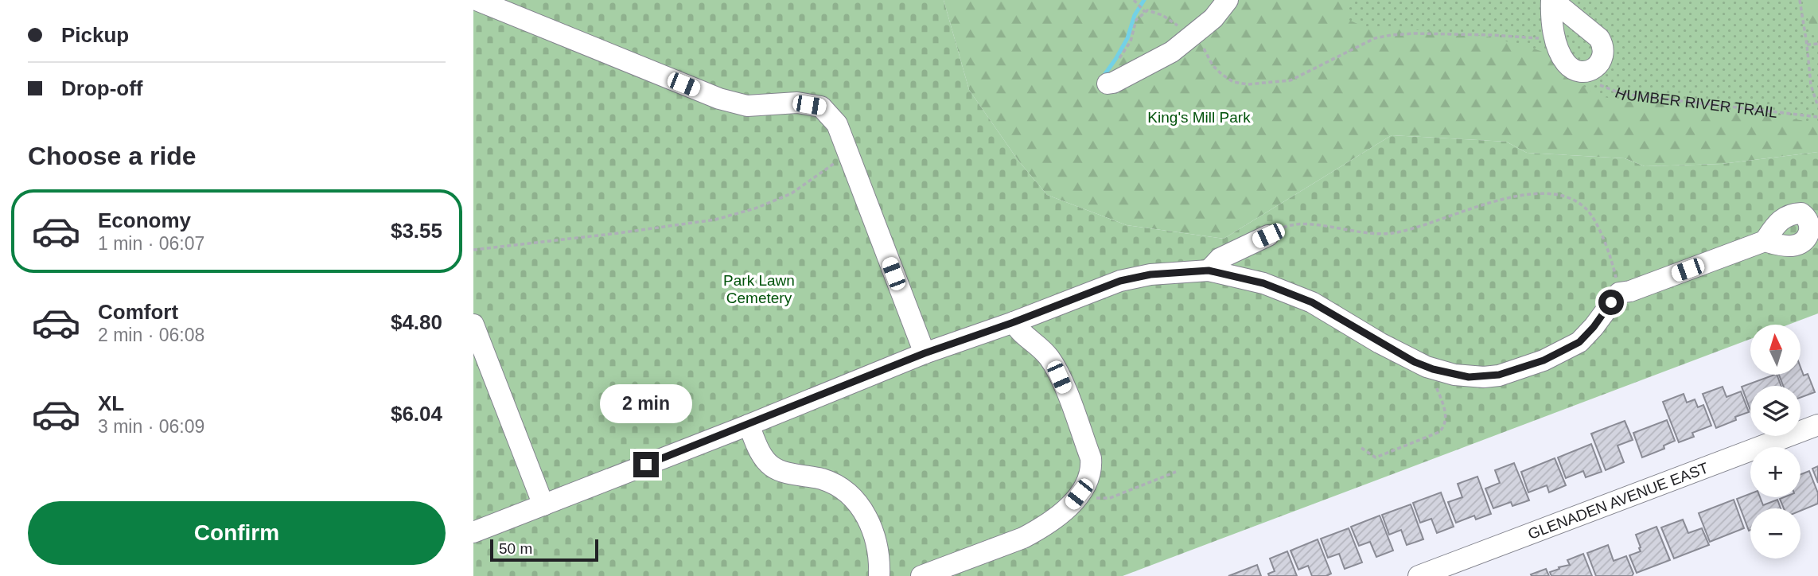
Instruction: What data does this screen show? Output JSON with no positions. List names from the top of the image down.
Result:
{
  "streets": {
    "street": ["GLENADEN AVENUE EAST"],
    "path": ["HUMBER RIVER TRAIL"]
  },
  "parks": ["King's Mill Park", "Park Lawn Cemetery"],
  "scale_bar": "50 m",
  "north": "top",
  "page": {
    "banner": ["Pickup", "Drop-off"],
    "heading": "Choose a ride",
    "list": [
      {
        "name": "Economy",
        "note": "1 min · 06:07",
        "value": "$3.55"
      },
      {
        "name": "Comfort",
        "note": "2 min · 06:08",
        "value": "$4.80"
      },
      {
        "name": "XL",
        "note": "3 min · 06:09",
        "value": "$6.04"
      }
    ],
    "map_buttons": ["+", "−"],
    "bubble": "2 min",
    "buttons": "Confirm",
    "scale": "50 m"
  }
}
